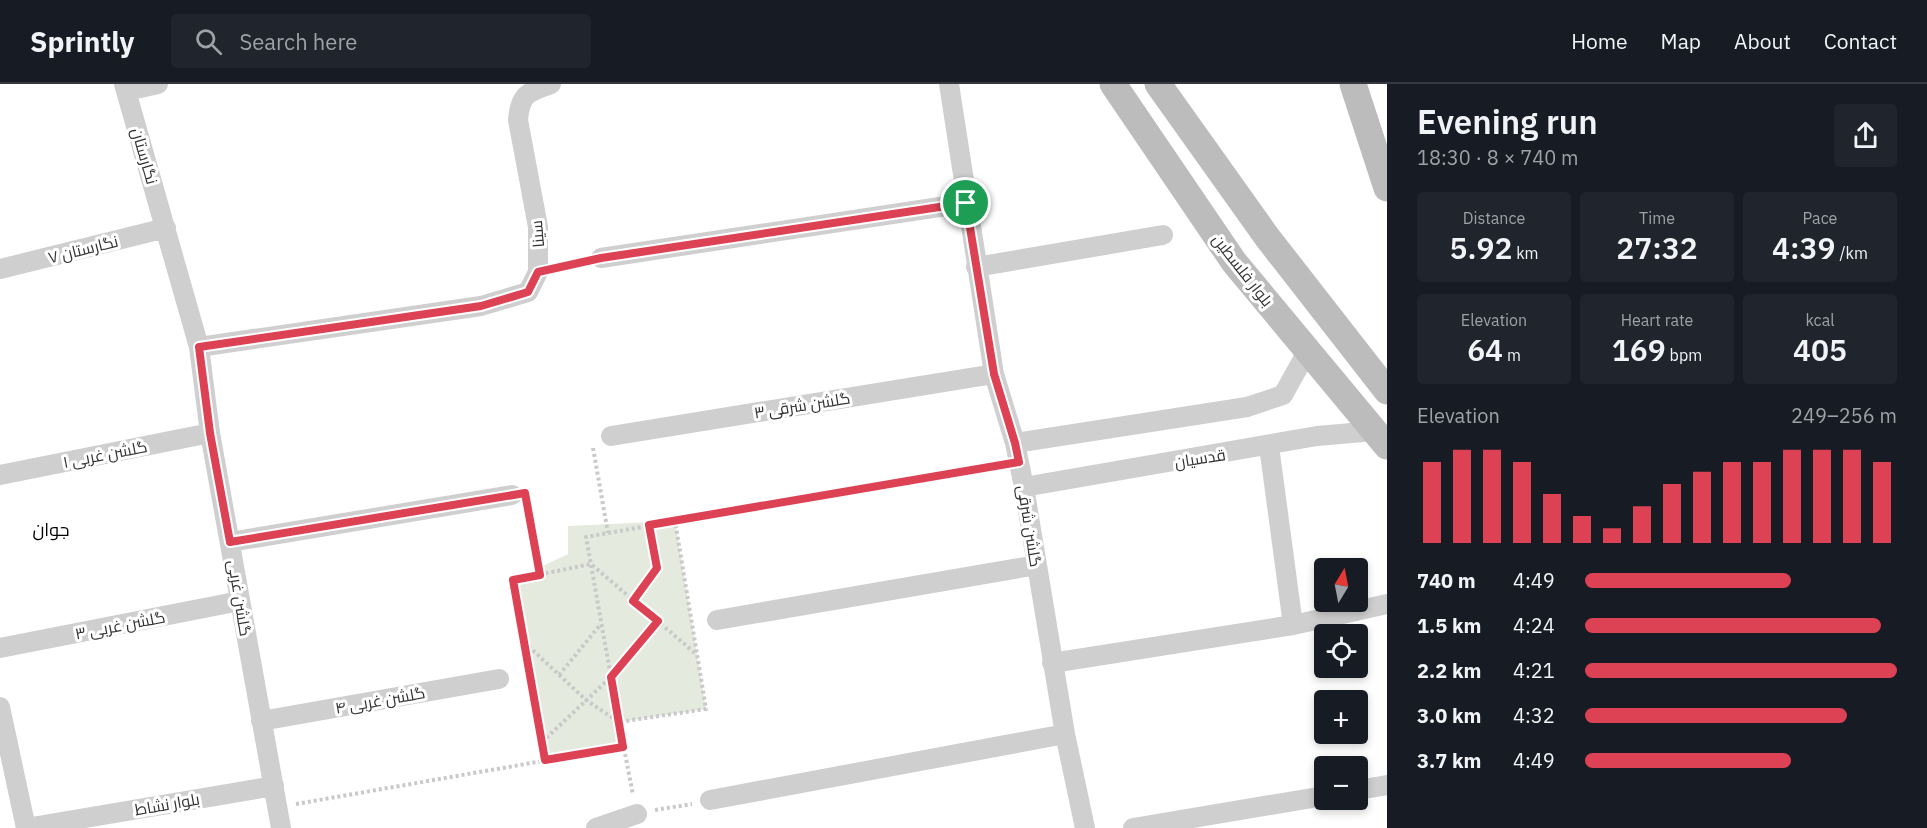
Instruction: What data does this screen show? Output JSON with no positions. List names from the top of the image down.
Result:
{
  "streets": {
    "main road": ["بلوار فلسطین"],
    "street": [
      "نگارستان",
      "سینا",
      "نگارستان ۷",
      "گلشن شرقی ۳",
      "گلشن غربی ۱",
      "قدسیان",
      "گلشن شرقی",
      "گلشن غربی",
      "گلشن غربی ۳",
      "گلشن غربی ۴",
      "بلوار نشاط"
    ]
  },
  "crossings": [
    ["نگارستان", "نگارستان ۷"],
    ["نگارستان", "گلشن غربی"],
    ["سینا", "گلشن غربی"],
    ["نگارستان ۷", "گلشن غربی"],
    ["بلوار فلسطین", "قدسیان"],
    ["گلشن شرقی ۳", "گلشن شرقی"],
    ["گلشن غربی ۱", "گلشن غربی"],
    ["قدسیان", "گلشن شرقی"],
    ["گلشن غربی", "گلشن غربی ۳"],
    ["گلشن غربی", "گلشن غربی ۴"],
    ["گلشن غربی", "بلوار نشاط"]
  ],
  "districts": ["جوان"],
  "north": "top",
  "page": {
    "header": "Sprintly",
    "search": "Search here",
    "nav": [
      "Home",
      "Map",
      "About",
      "Contact"
    ],
    "heading": ["Evening run", "18:30 · 8 × 740 m"],
    "stats": [
      ["Distance", "5.92 km"],
      ["Time", "27:32"],
      ["Pace", "4:39 /km"],
      ["Elevation", "64 m"],
      ["Heart rate", "169 bpm"],
      ["kcal", "405"]
    ],
    "chart": ["Elevation", "249–256 m"],
    "map_buttons": ["+", "−"],
    "list": [
      {
        "name": "740 m",
        "note": "4:49"
      },
      {
        "name": "1.5 km",
        "note": "4:24"
      },
      {
        "name": "2.2 km",
        "note": "4:21"
      },
      {
        "name": "3.0 km",
        "note": "4:32"
      },
      {
        "name": "3.7 km",
        "note": "4:49"
      }
    ]
  }
}
